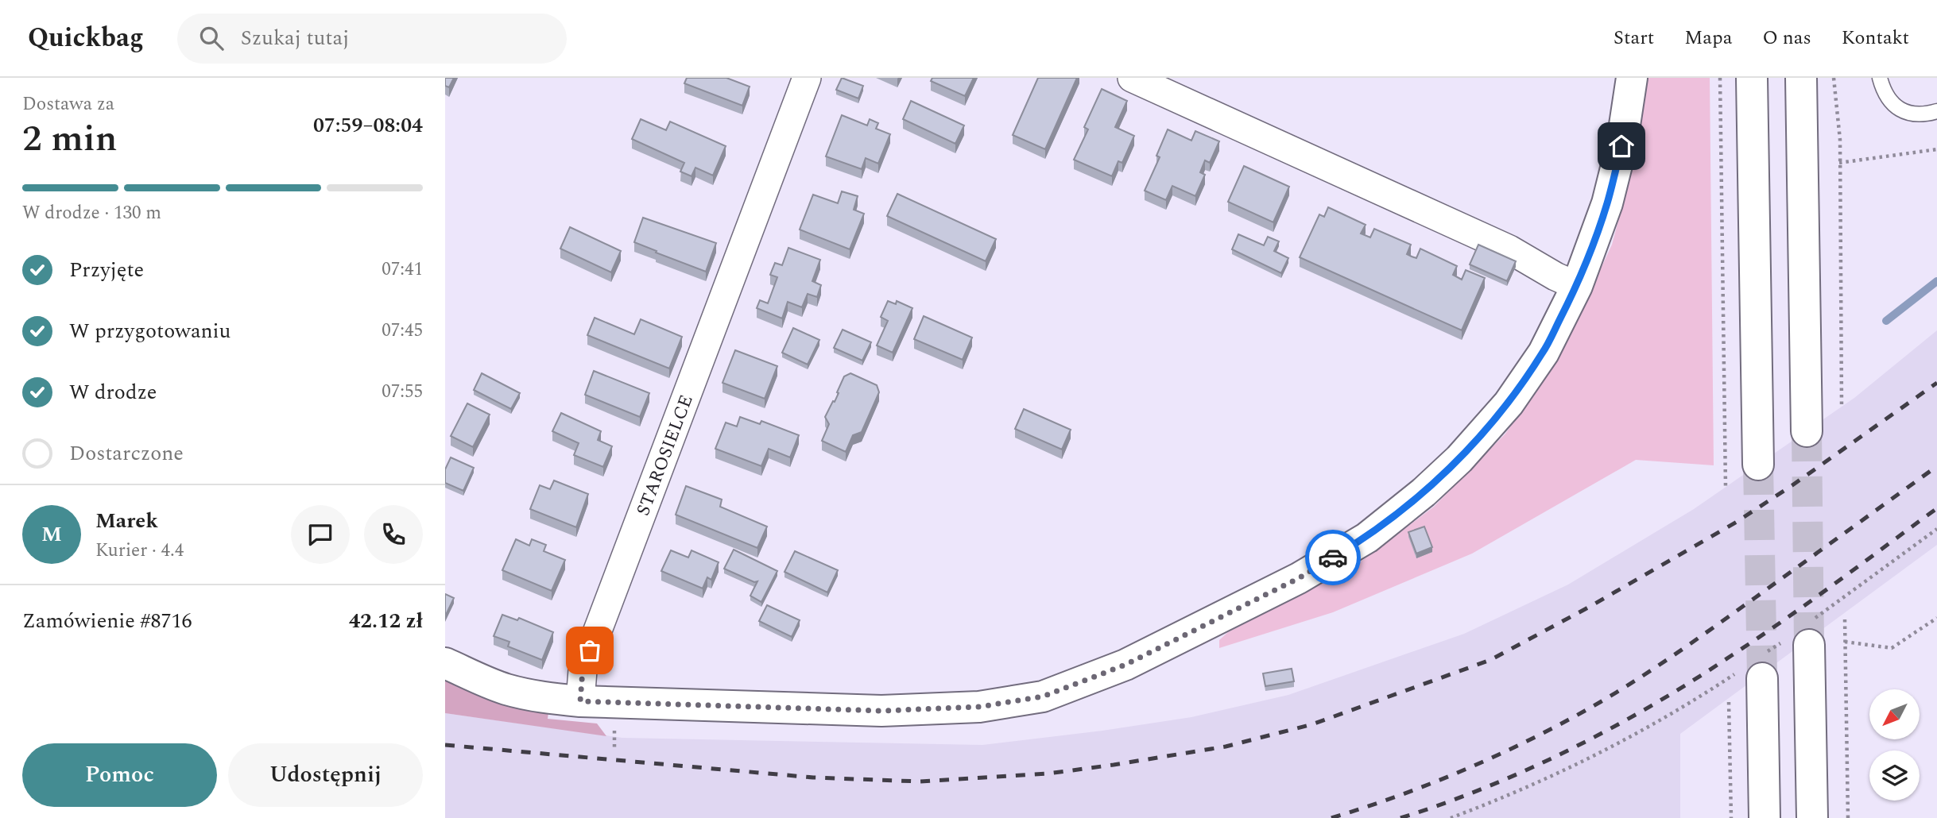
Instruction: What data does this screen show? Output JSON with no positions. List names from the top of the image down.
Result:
{
  "streets": {
    "street": ["STAROSIELCE"]
  },
  "north": "bottom left",
  "page": {
    "header": "Quickbag",
    "search": "Szukaj tutaj",
    "nav": [
      "Start",
      "Mapa",
      "O nas",
      "Kontakt"
    ],
    "heading": ["2 min", "Dostawa za", "07:59–08:04"],
    "panel": [
      "Marek",
      "Kurier · 4.4",
      "Zamówienie #8716",
      "42.12 zł"
    ],
    "bar": "W drodze · 130 m",
    "list": [
      ["Przyjęte", "07:41"],
      ["W przygotowaniu", "07:45"],
      ["W drodze", "07:55"],
      "Dostarczone"
    ],
    "round": "M",
    "buttons": ["Pomoc", "Udostępnij"]
  }
}
